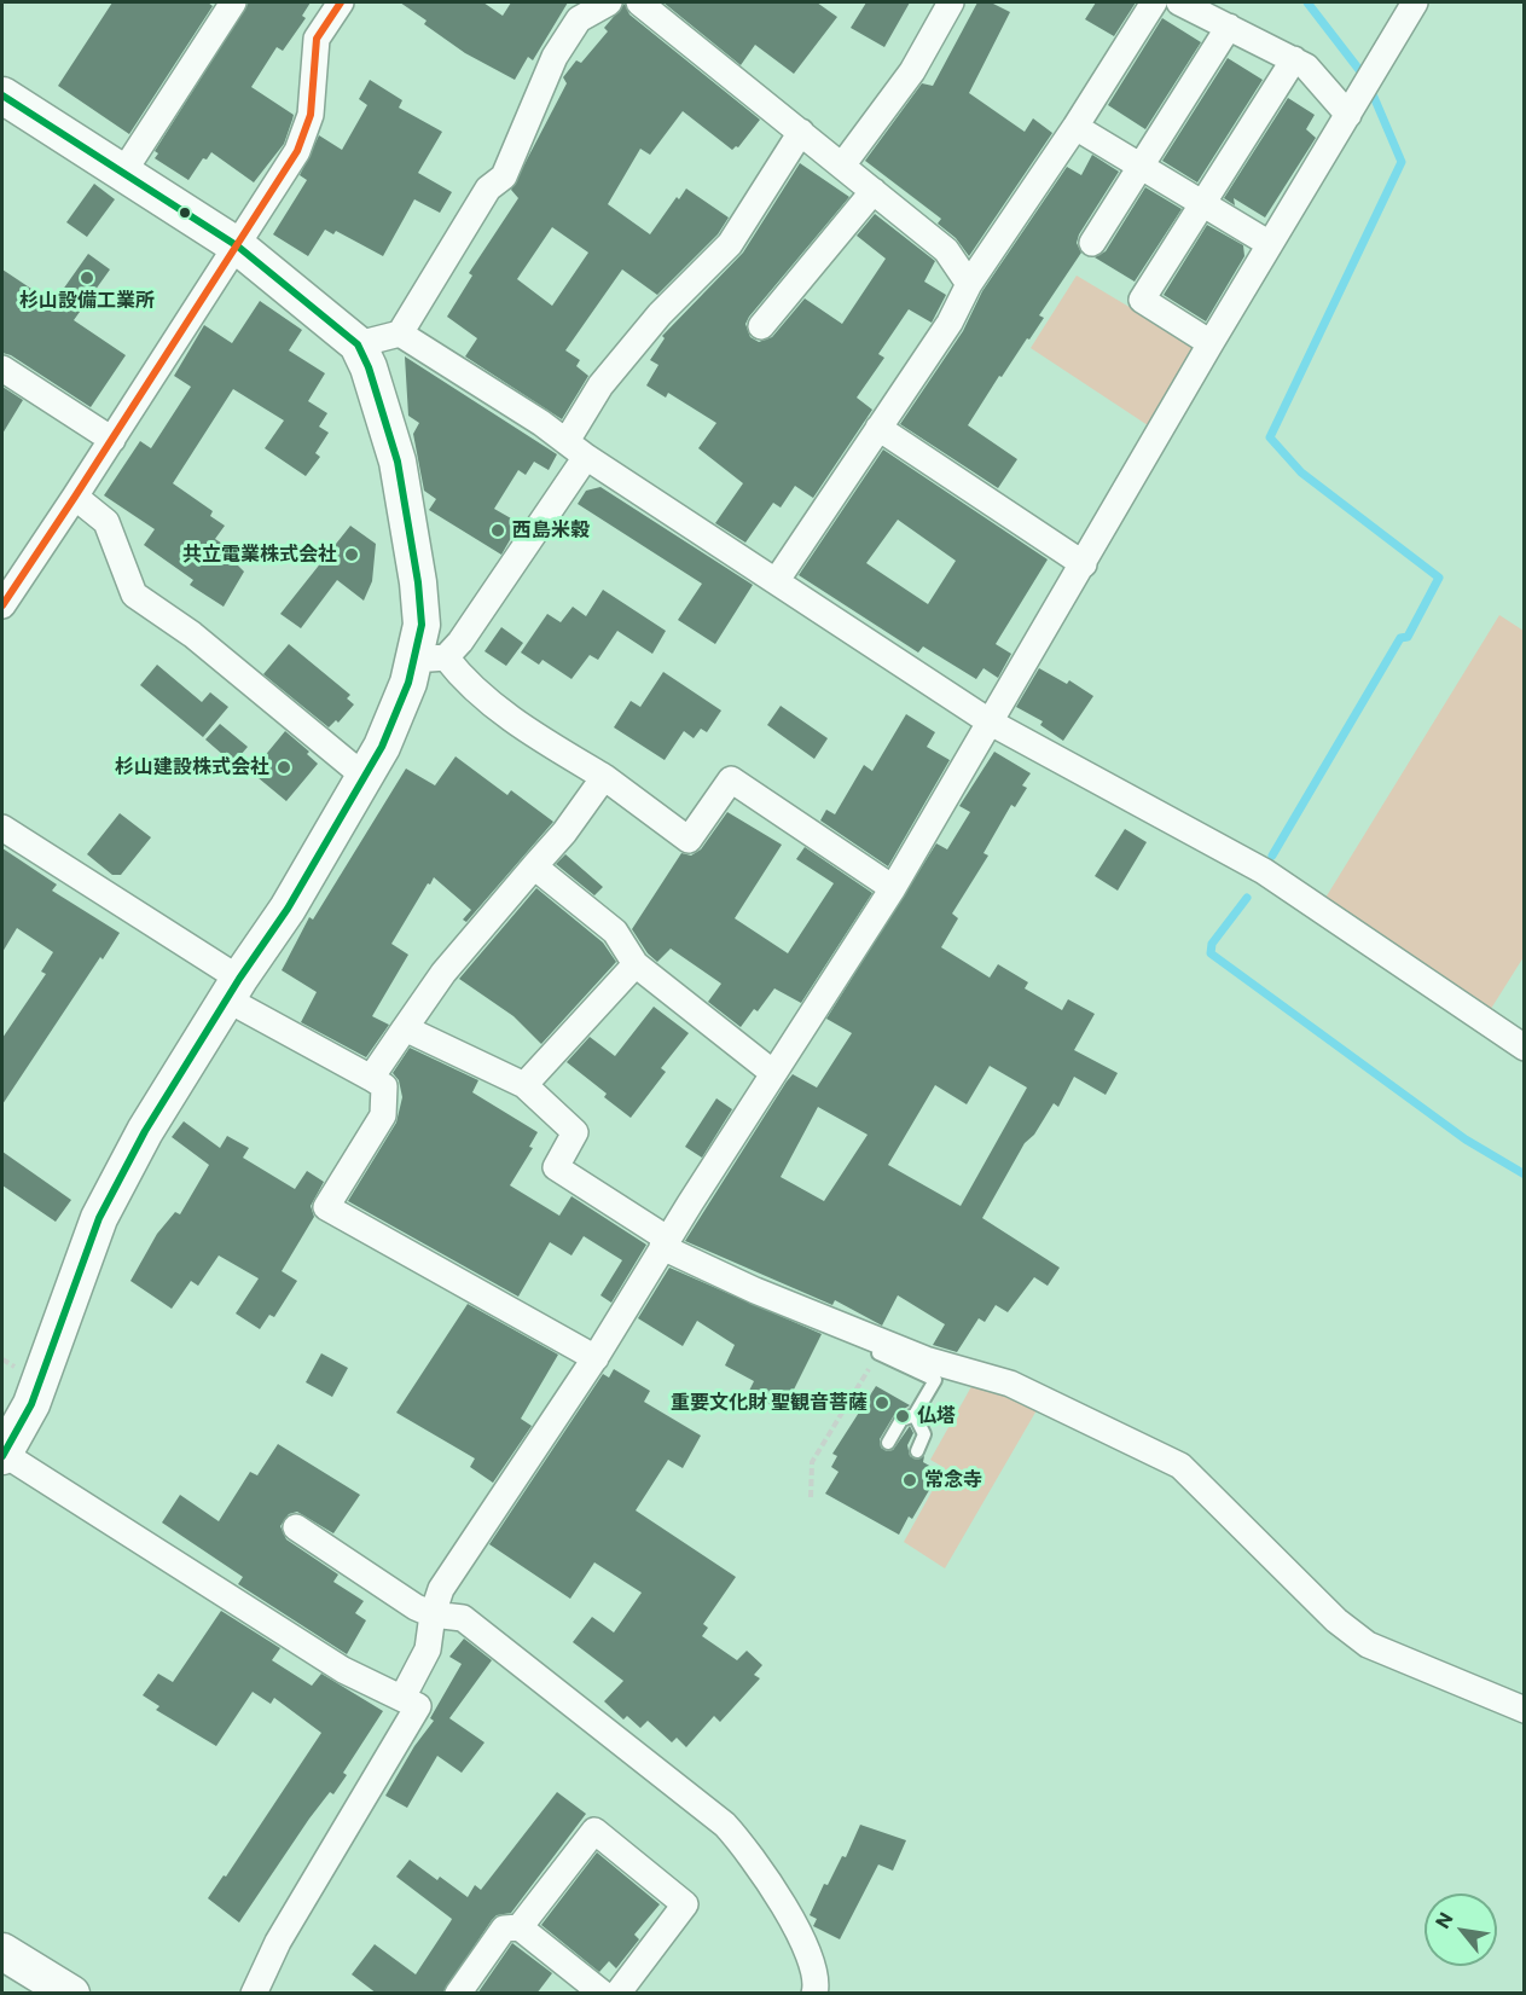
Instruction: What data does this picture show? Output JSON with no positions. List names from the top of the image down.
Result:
{
  "places": [
    "杉山設備工業所",
    "西島米穀",
    "共立電業株式会社",
    "杉山建設株式会社",
    "重要文化財 聖観音菩薩",
    "仏塔",
    "常念寺"
  ],
  "north": "top left"
}
